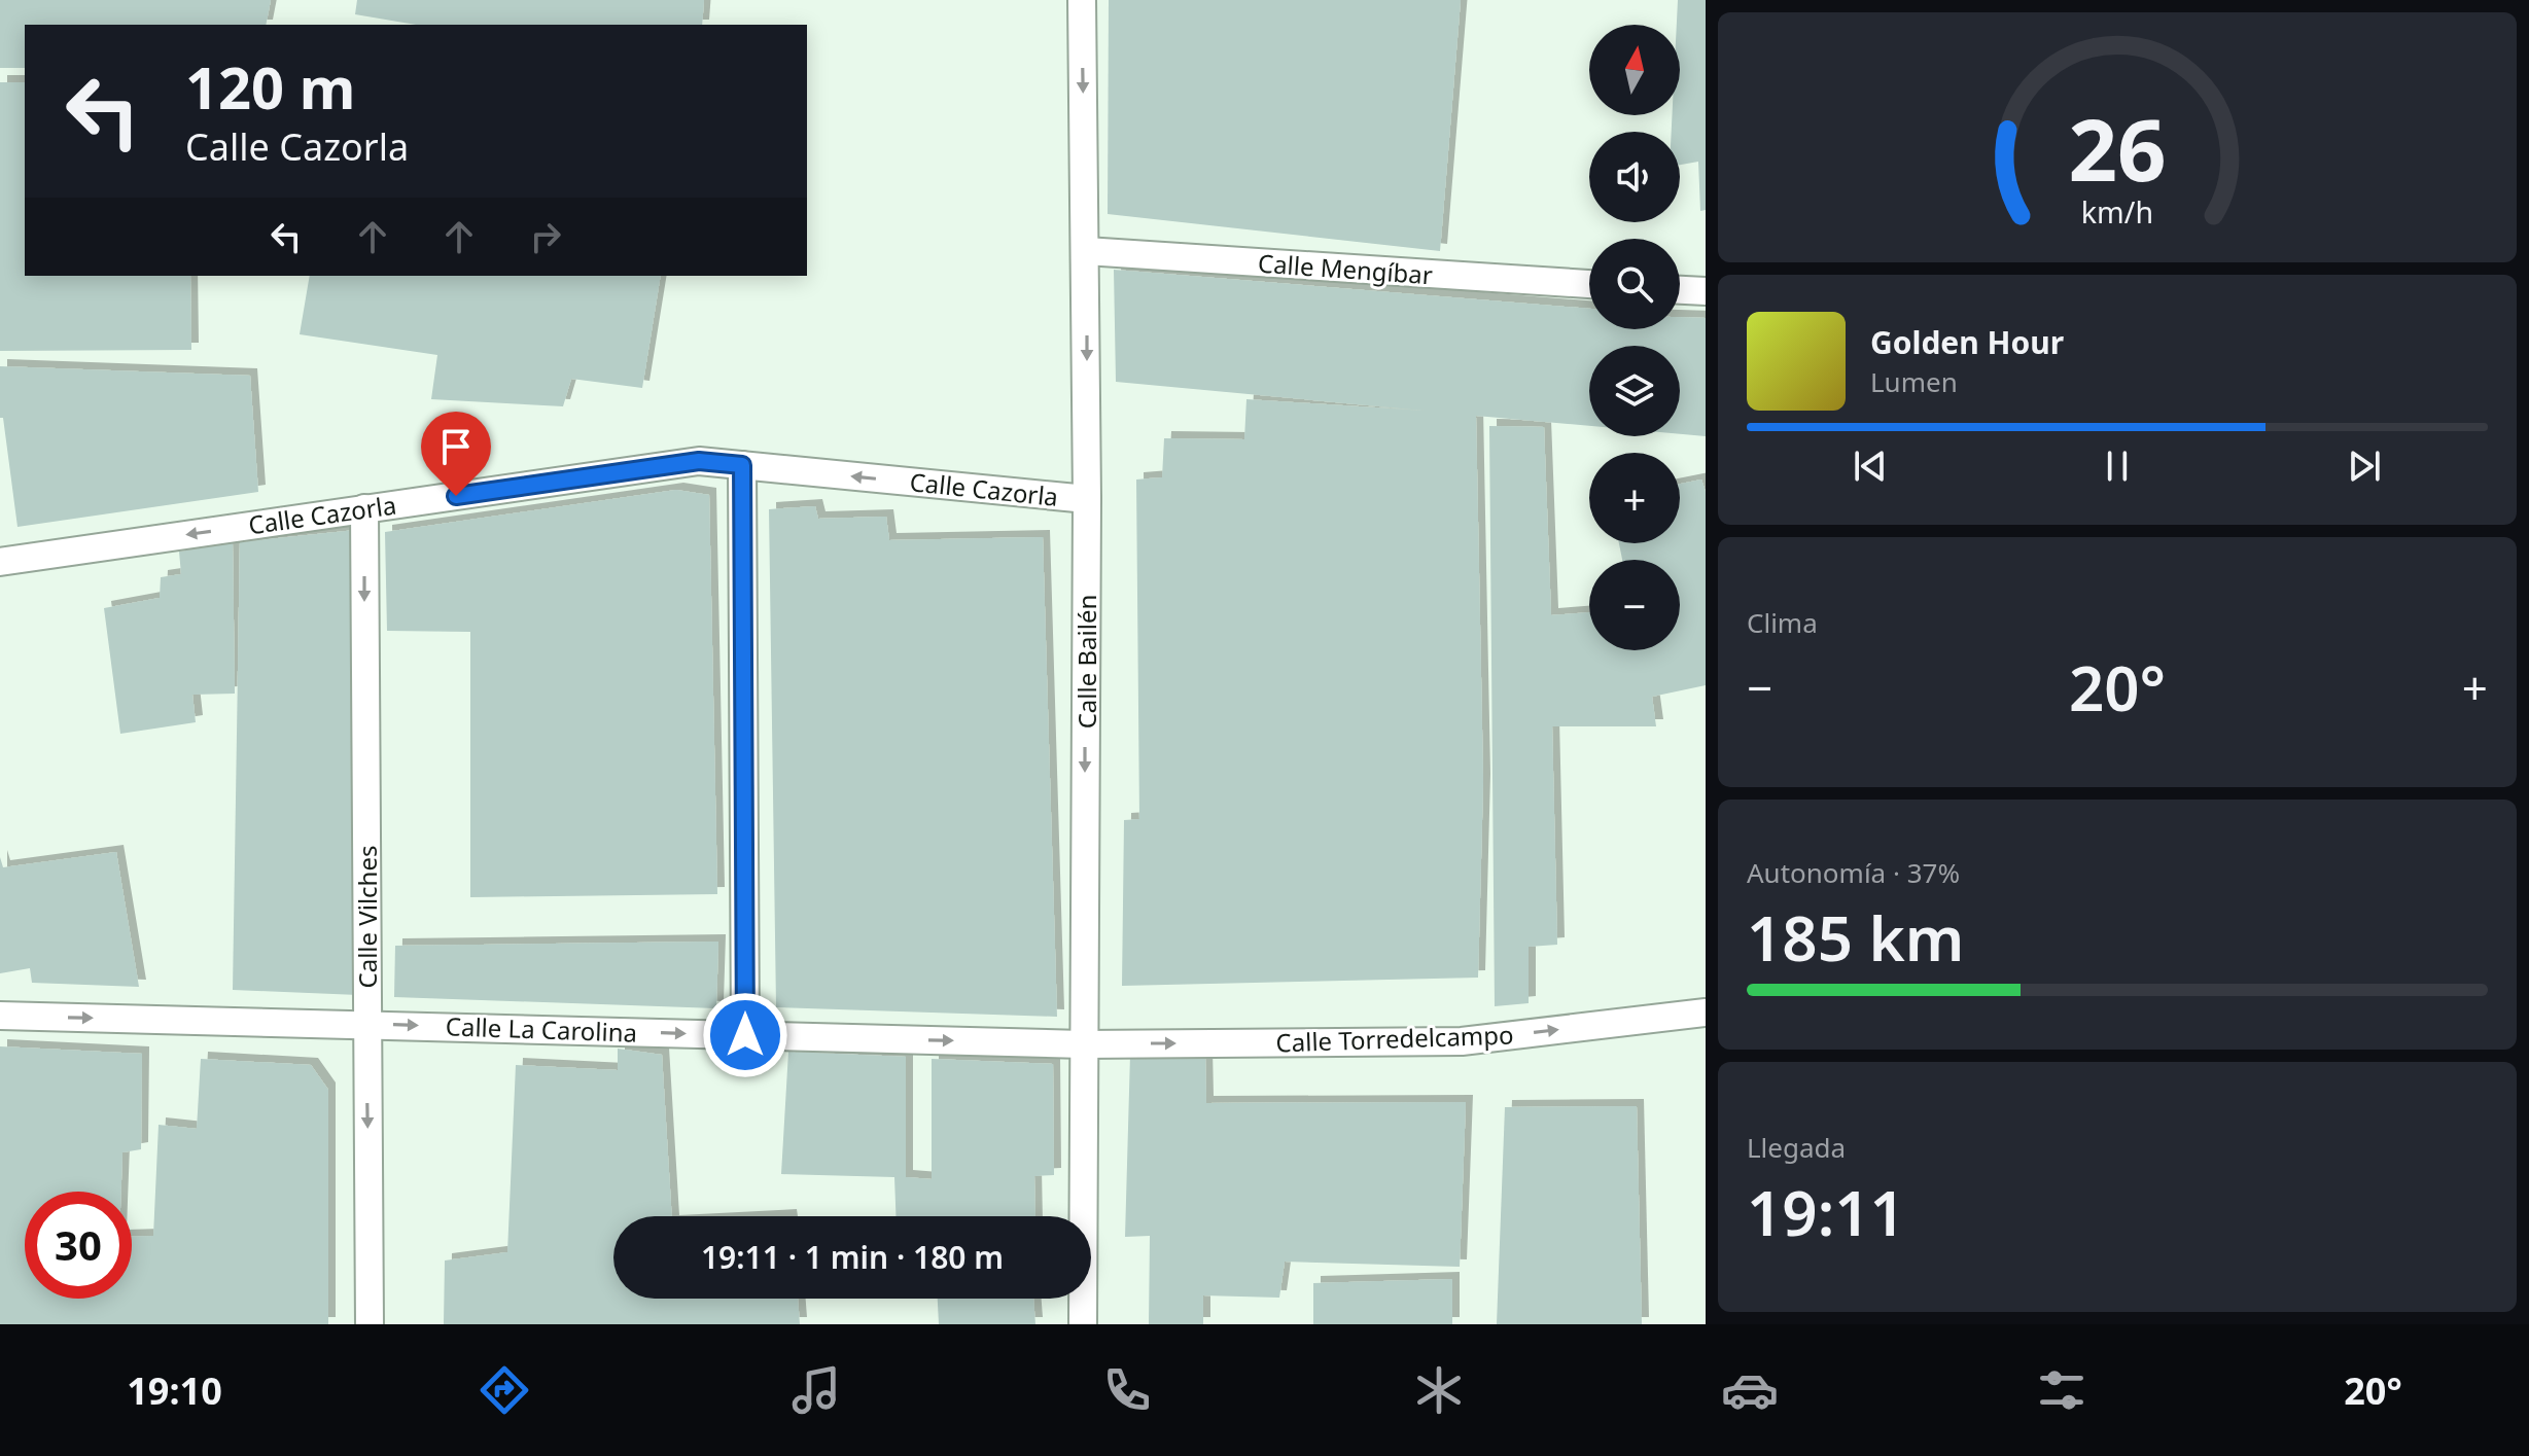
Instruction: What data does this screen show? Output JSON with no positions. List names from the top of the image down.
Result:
{
  "streets": {
    "street": [
      "Calle Mengíbar",
      "Calle Cazorla",
      "Calle Bailén",
      "Calle Vilches",
      "Calle La Carolina",
      "Calle Torredelcampo"
    ]
  },
  "crossings": [
    ["Calle Mengíbar", "Calle Bailén"],
    ["Calle Cazorla", "Calle Bailén"],
    ["Calle Cazorla", "Calle Vilches"],
    ["Calle Bailén", "Calle La Carolina"],
    ["Calle Bailén", "Calle Torredelcampo"],
    ["Calle Vilches", "Calle La Carolina"],
    ["Calle La Carolina", "Calle Torredelcampo"]
  ],
  "one_way": [
    "Calle Cazorla",
    "Calle Bailén",
    "Calle Vilches",
    "Calle La Carolina",
    "Calle Torredelcampo"
  ],
  "north": "top",
  "page": {
    "map_buttons": ["+", "−"],
    "turn": ["120 m", "Calle Cazorla"],
    "song": ["Golden Hour", "Lumen"],
    "tile": [
      "Clima",
      ["Autonomía · 37%", "185 km"],
      ["Llegada", "19:11"]
    ],
    "heat": ["−", "20°", "+"],
    "limit": "30",
    "trip": "19:11 · 1 min · 180 m",
    "tabs": ["19:10", "20°"],
    "gauge": ["26", "km/h"]
  }
}
